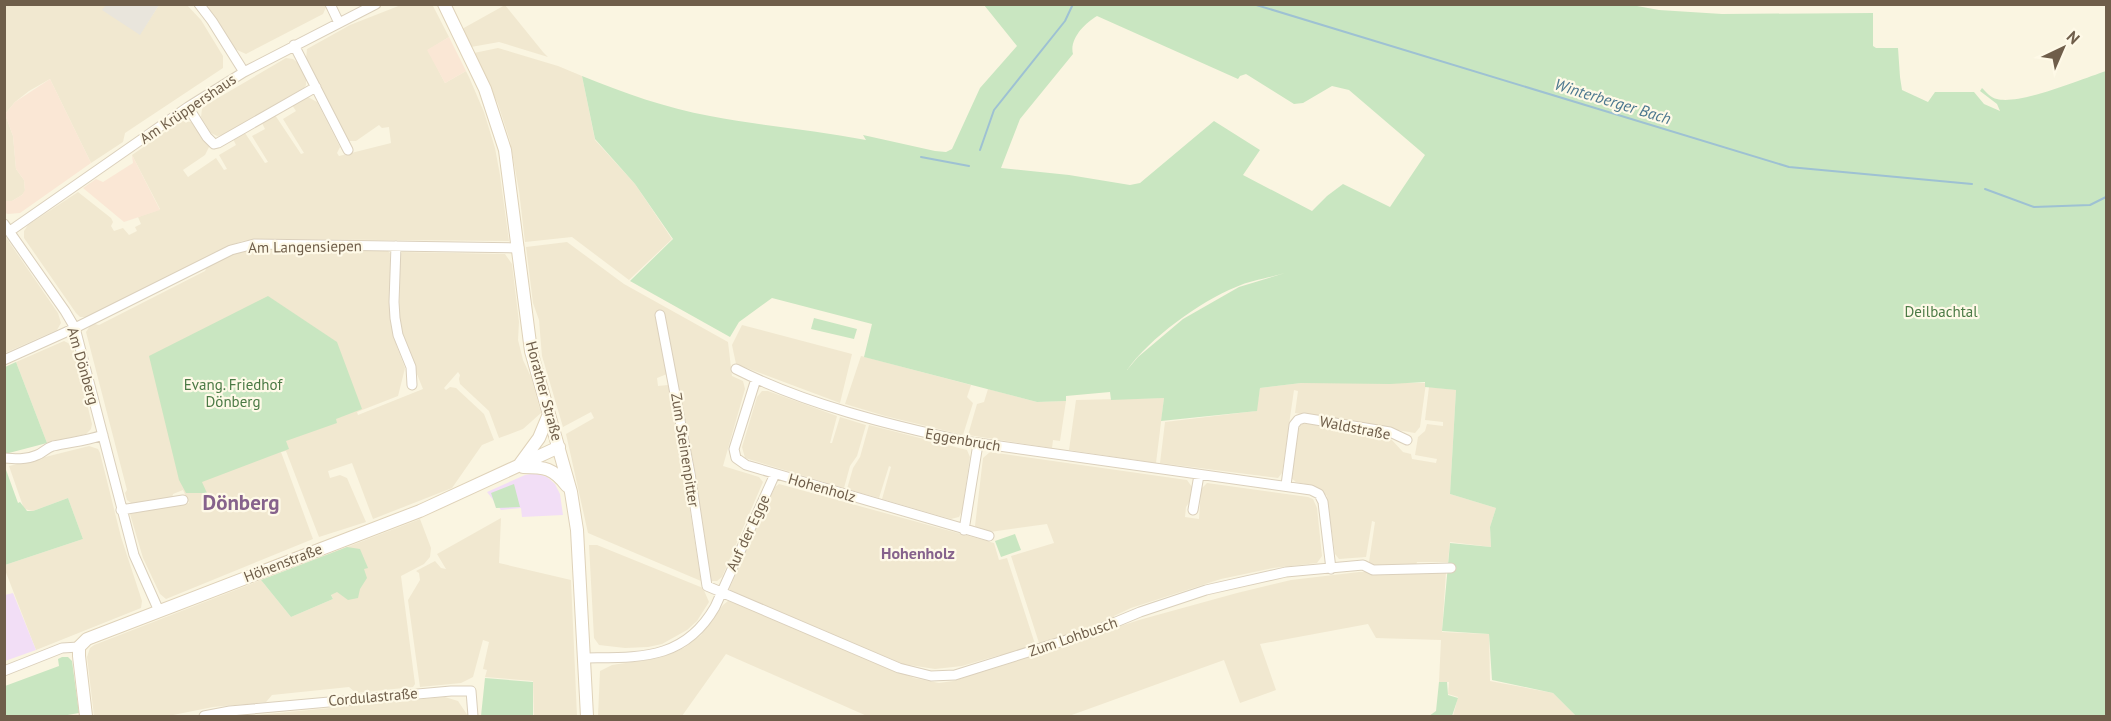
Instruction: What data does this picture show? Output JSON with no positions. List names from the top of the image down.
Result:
{
  "streets": {
    "main road": ["Horather Straße", "Höhenstraße"],
    "street": [
      "Am Krüppershaus",
      "Am Langensiepen",
      "Am Dönberg",
      "Waldstraße",
      "Eggenbruch",
      "Zum Steinenpitter",
      "Hohenholz",
      "Auf der Egge",
      "Zum Lohbusch",
      "Cordulastraße"
    ]
  },
  "crossings": [
    ["Am Krüppershaus", "Am Dönberg"],
    ["Am Langensiepen", "Am Dönberg"],
    ["Am Langensiepen", "Horather Straße"],
    ["Am Dönberg", "Höhenstraße"],
    ["Horather Straße", "Auf der Egge"],
    ["Horather Straße", "Höhenstraße"],
    ["Waldstraße", "Eggenbruch"],
    ["Eggenbruch", "Hohenholz"],
    ["Eggenbruch", "Zum Lohbusch"],
    ["Zum Steinenpitter", "Zum Lohbusch"],
    ["Hohenholz", "Auf der Egge"],
    ["Auf der Egge", "Zum Lohbusch"]
  ],
  "districts": ["Dönberg", "Hohenholz"],
  "water": ["Winterberger Bach"],
  "parks": ["Deilbachtal", "Evang. Friedhof Dönberg"],
  "north": "top right"
}
